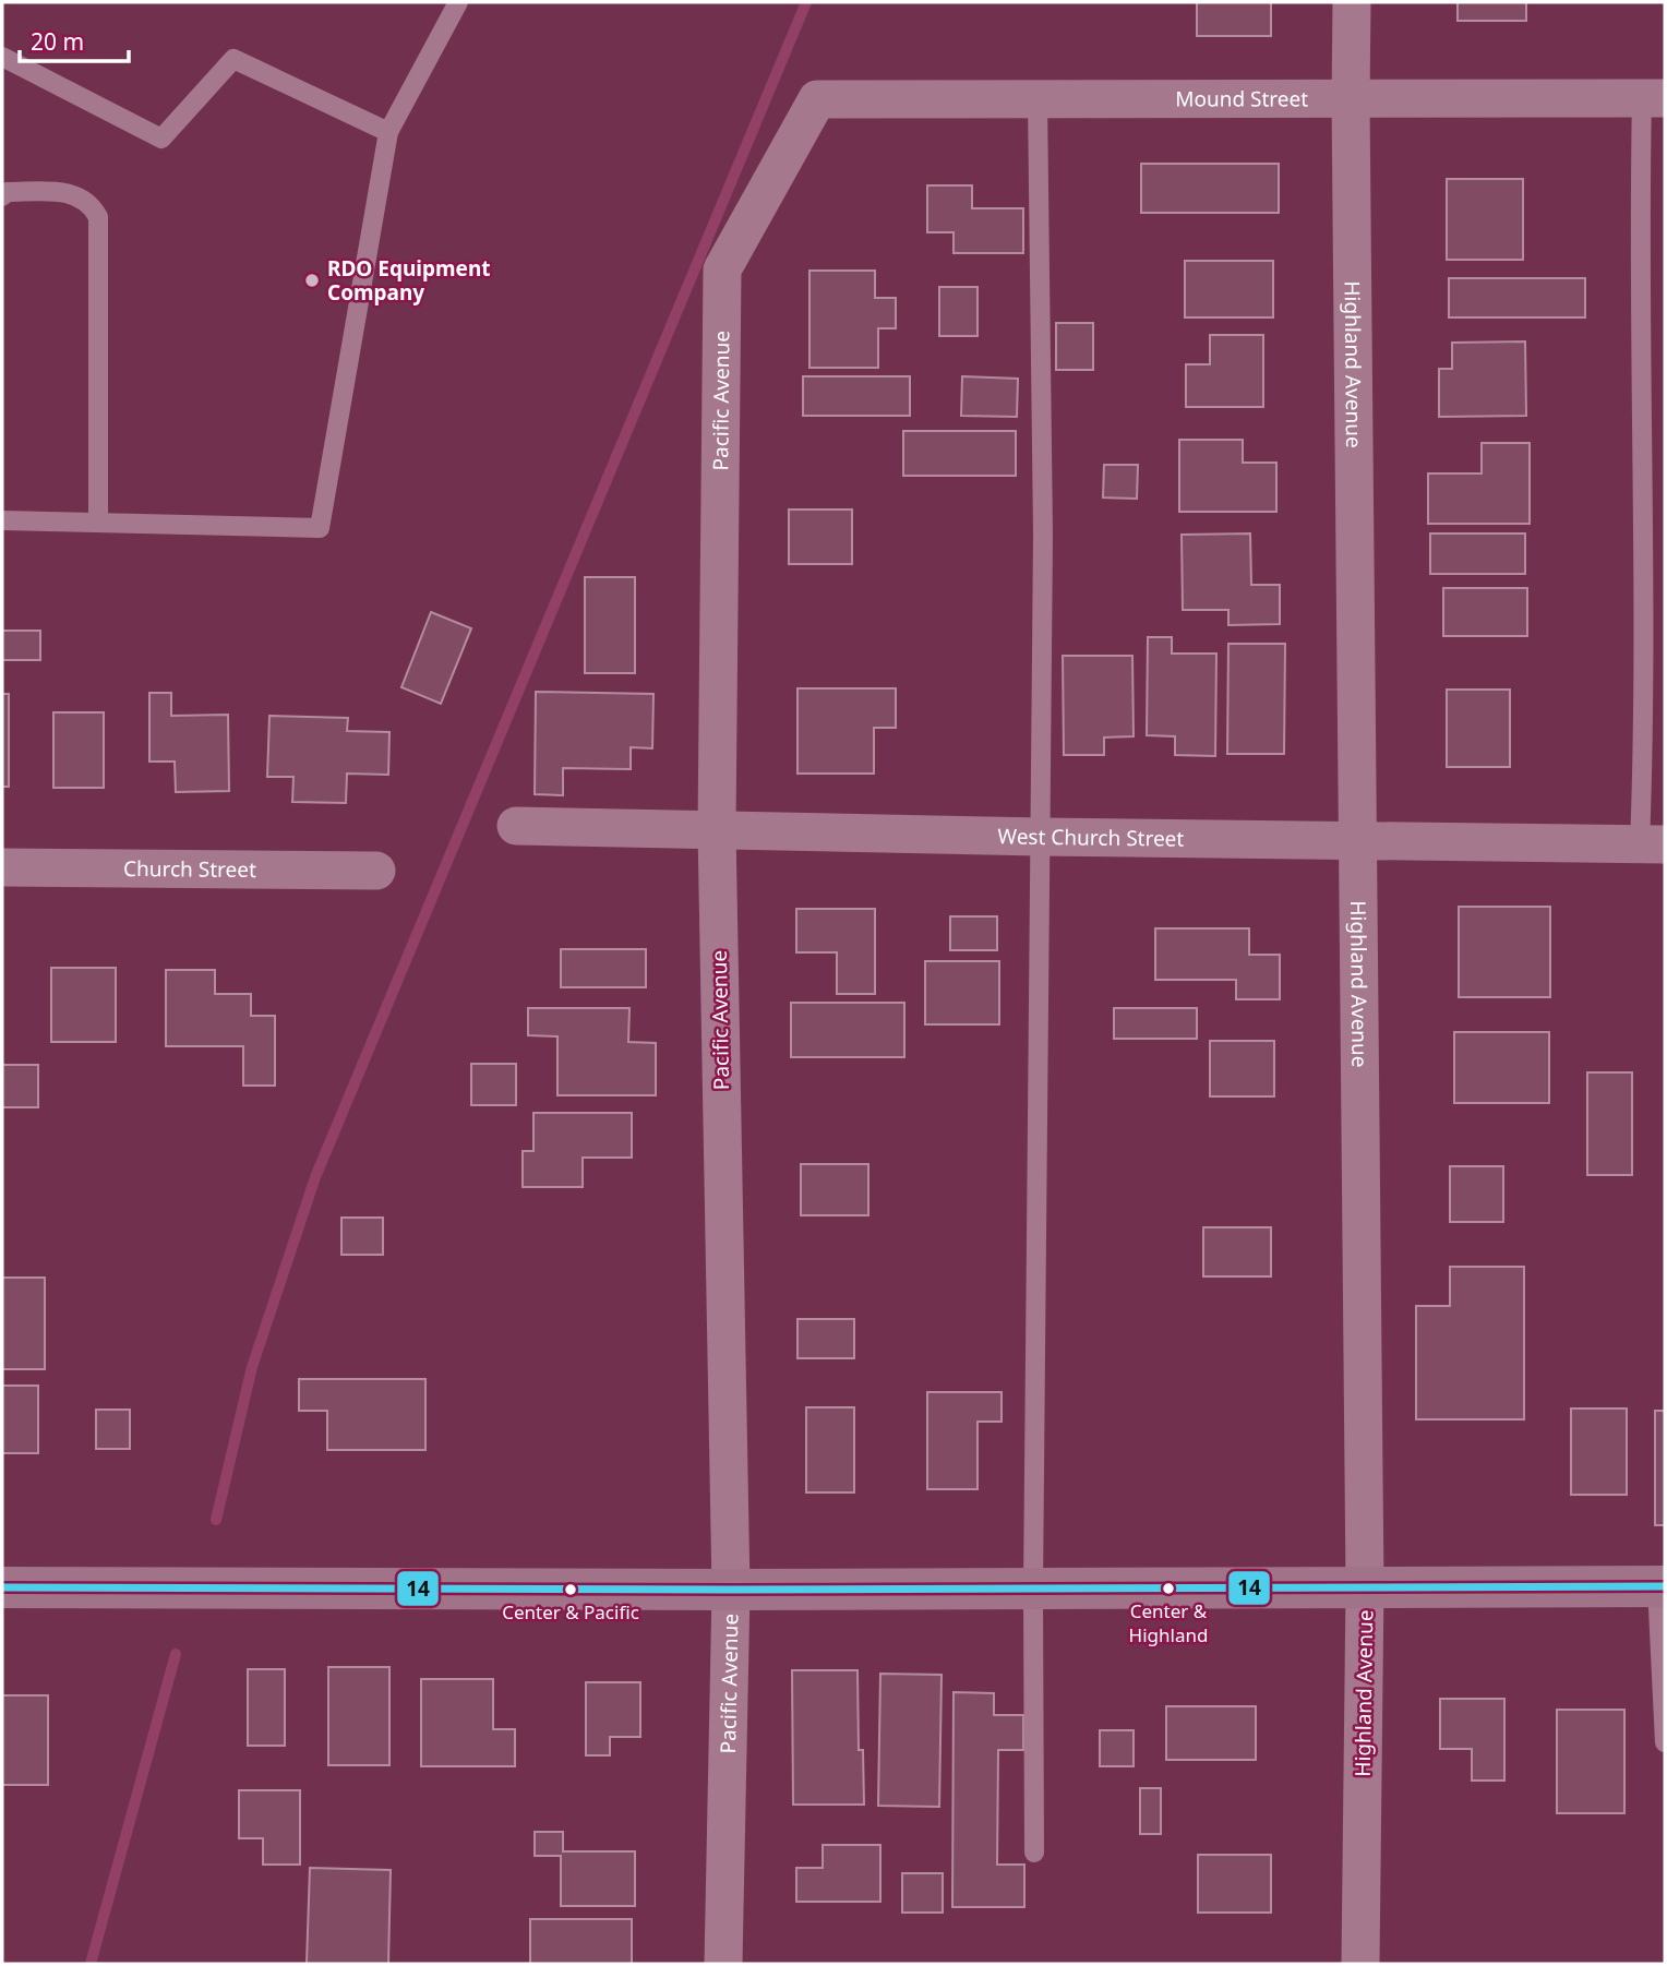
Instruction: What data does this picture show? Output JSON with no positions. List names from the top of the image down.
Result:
{
  "streets": {
    "street": [
      "Mound Street",
      "Highland Avenue",
      "Pacific Avenue",
      "West Church Street",
      "Church Street"
    ]
  },
  "crossings": [
    ["Mound Street", "Highland Avenue"],
    ["Mound Street", "Pacific Avenue"],
    ["Highland Avenue", "West Church Street"],
    ["Pacific Avenue", "West Church Street"]
  ],
  "places": ["RDO Equipment Company", "Center & Highland", "Center & Pacific"],
  "lines": ["transit line 14"],
  "scale_bar": "20 m"
}
